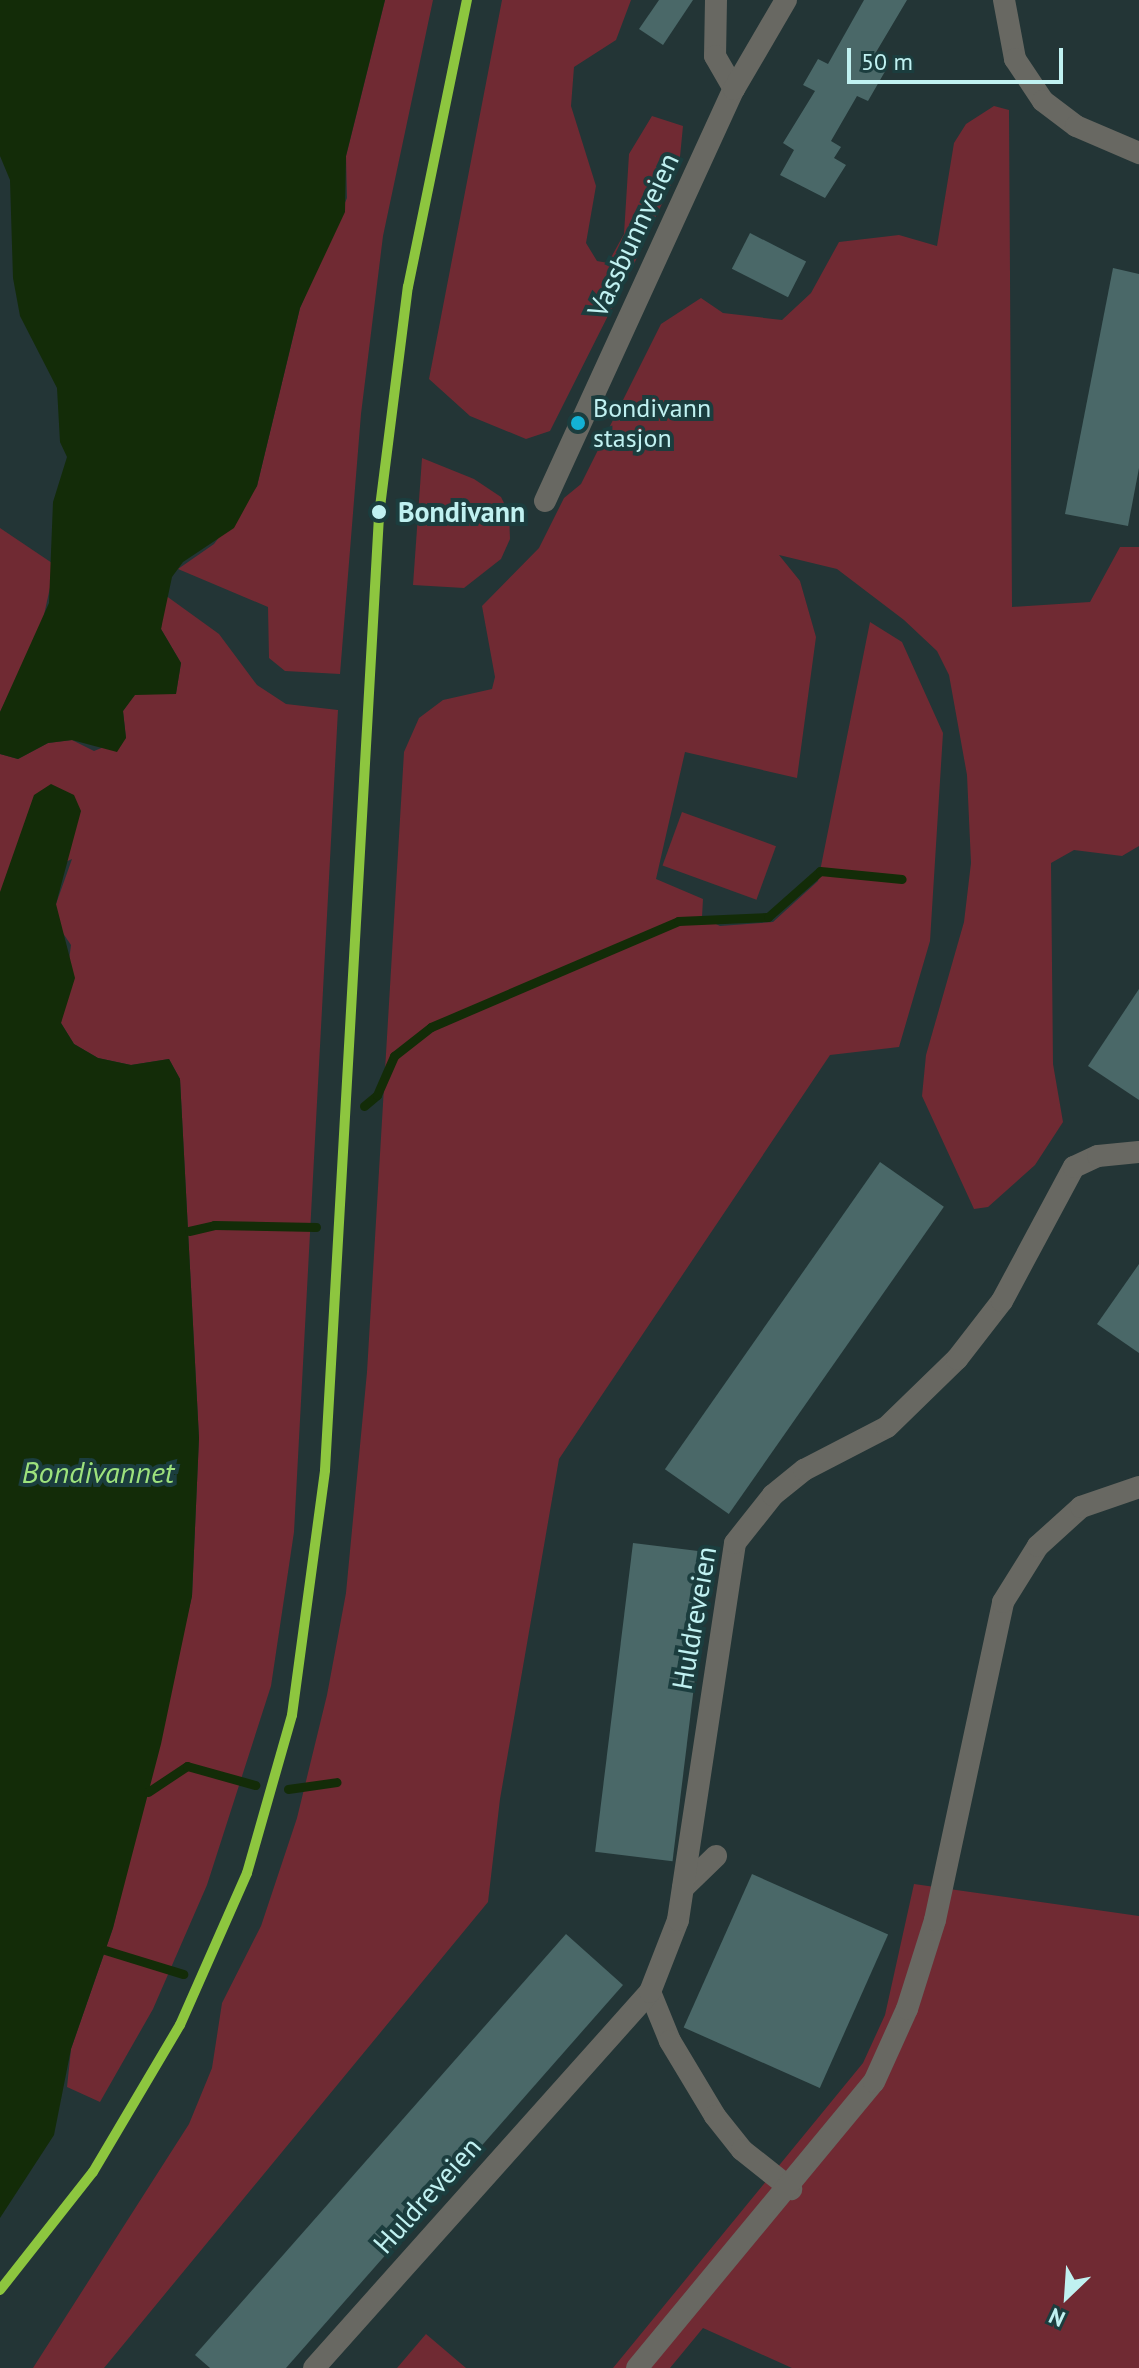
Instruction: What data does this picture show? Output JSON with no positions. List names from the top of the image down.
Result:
{
  "streets": {
    "street": ["Vassbunnveien", "Huldreveien"]
  },
  "water": ["Bondivannet"],
  "places": ["Bondivann stasjon", "Bondivann"],
  "scale_bar": "50 m",
  "north": "bottom left"
}
